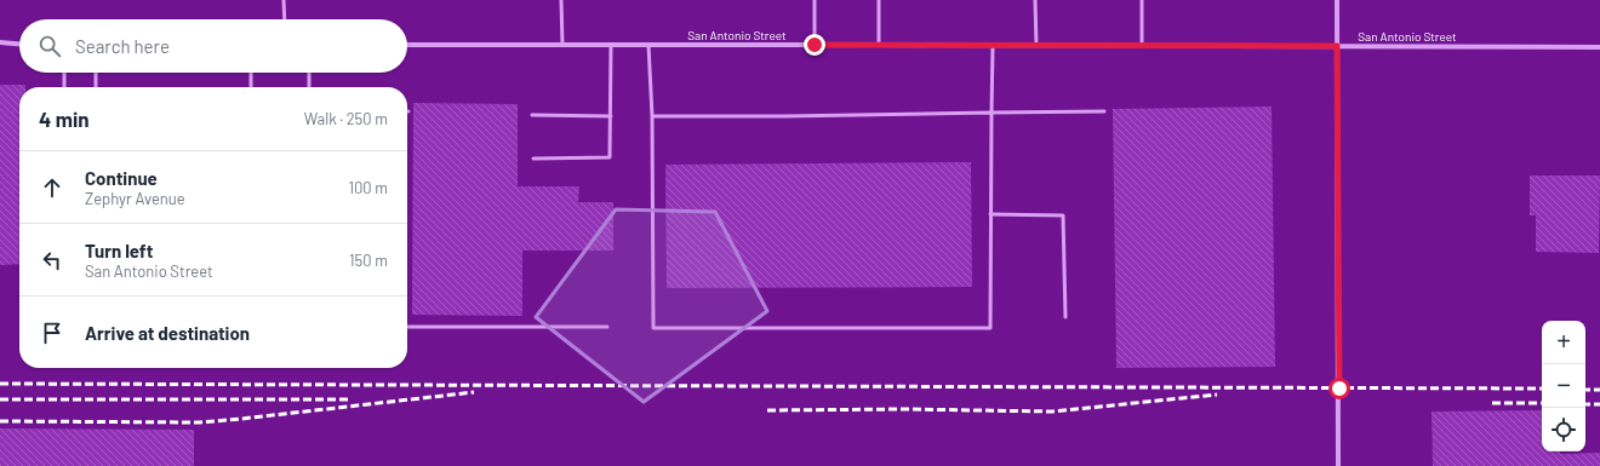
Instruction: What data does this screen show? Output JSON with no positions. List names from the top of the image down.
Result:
{
  "streets": {
    "street": ["San Antonio Street"]
  },
  "page": {
    "search": "Search here",
    "heading": ["4 min", "Walk · 250 m"],
    "list": [
      ["Continue", "Zephyr Avenue", "100 m"],
      ["Turn left", "San Antonio Street", "150 m"],
      "Arrive at destination"
    ],
    "map_buttons": ["+", "−"]
  }
}
